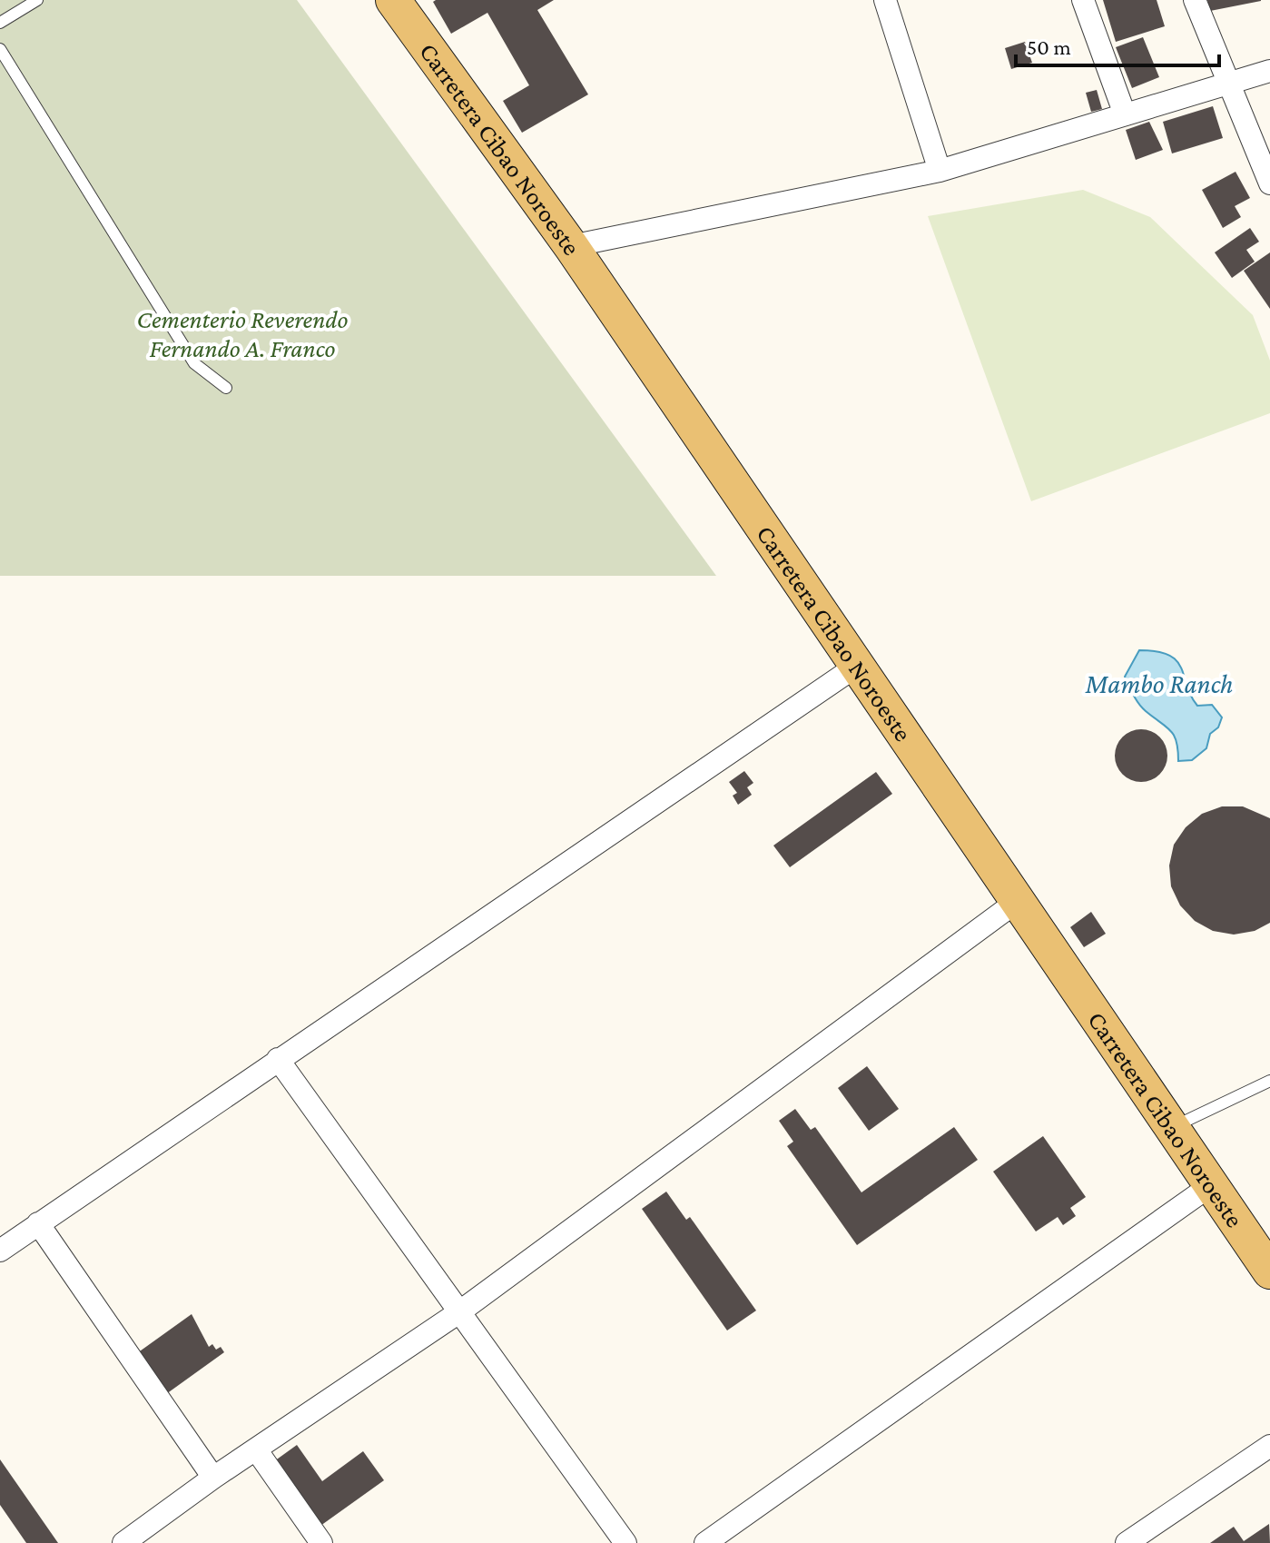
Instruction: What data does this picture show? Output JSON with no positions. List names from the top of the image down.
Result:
{
  "streets": {
    "main road": ["Carretera Cibao Noroeste"]
  },
  "water": ["Mambo Ranch"],
  "parks": ["Cementerio Reverendo Fernando A. Franco"],
  "scale_bar": "50 m"
}
